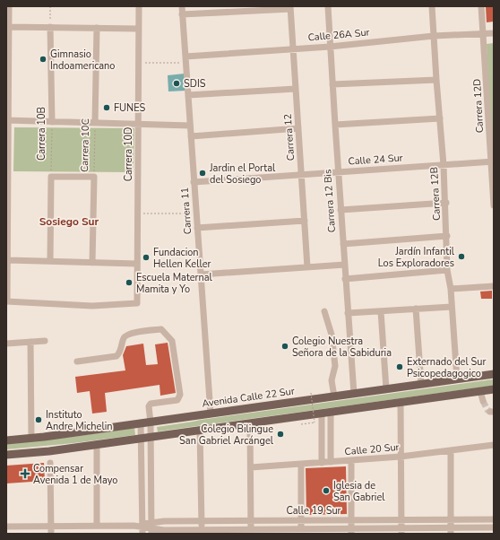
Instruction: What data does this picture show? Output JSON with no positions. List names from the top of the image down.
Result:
{
  "streets": {
    "main road": ["Avenida Calle 22 Sur"],
    "street": [
      "Calle 26A Sur",
      "Carrera 12D",
      "Carrera 10B",
      "Carrera 12",
      "Carrera 10C",
      "Carrera 10D",
      "Calle 24 Sur",
      "Carrera 12B",
      "Carrera 12 Bis",
      "Carrera 11",
      "Calle 20 Sur",
      "Calle 19 Sur"
    ]
  },
  "crossings": [
    ["Calle 26A Sur", "Carrera 12D"],
    ["Calle 26A Sur", "Carrera 12"],
    ["Calle 26A Sur", "Carrera 12B"],
    ["Calle 26A Sur", "Carrera 12 Bis"],
    ["Calle 26A Sur", "Carrera 11"],
    ["Carrera 12D", "Calle 24 Sur"],
    ["Carrera 12", "Calle 24 Sur"],
    ["Calle 24 Sur", "Carrera 12B"],
    ["Calle 24 Sur", "Carrera 12 Bis"],
    ["Calle 24 Sur", "Carrera 11"],
    ["Carrera 12B", "Avenida Calle 22 Sur"],
    ["Carrera 12 Bis", "Avenida Calle 22 Sur"],
    ["Carrera 11", "Avenida Calle 22 Sur"]
  ],
  "districts": ["Sosiego Sur"],
  "places": {
    "other": [
      "Gimnasio Indoamericano",
      "SDIS",
      "FUNES",
      "Jardin el Portal del Sosiego",
      "Jardín Infantil Los Exploradores",
      "Fundacion Hellen Keller",
      "Escuela Maternal Mamita y Yo",
      "Colegio Nuestra Señora de la Sabiduria",
      "Externado del Sur Psicopedagogico",
      "Instituto Andre Michelin",
      "Colegio Bilingue San Gabriel Arcángel",
      "Iglesia de San Gabriel"
    ],
    "health": ["Compensar Avenida 1 de Mayo"]
  }
}
